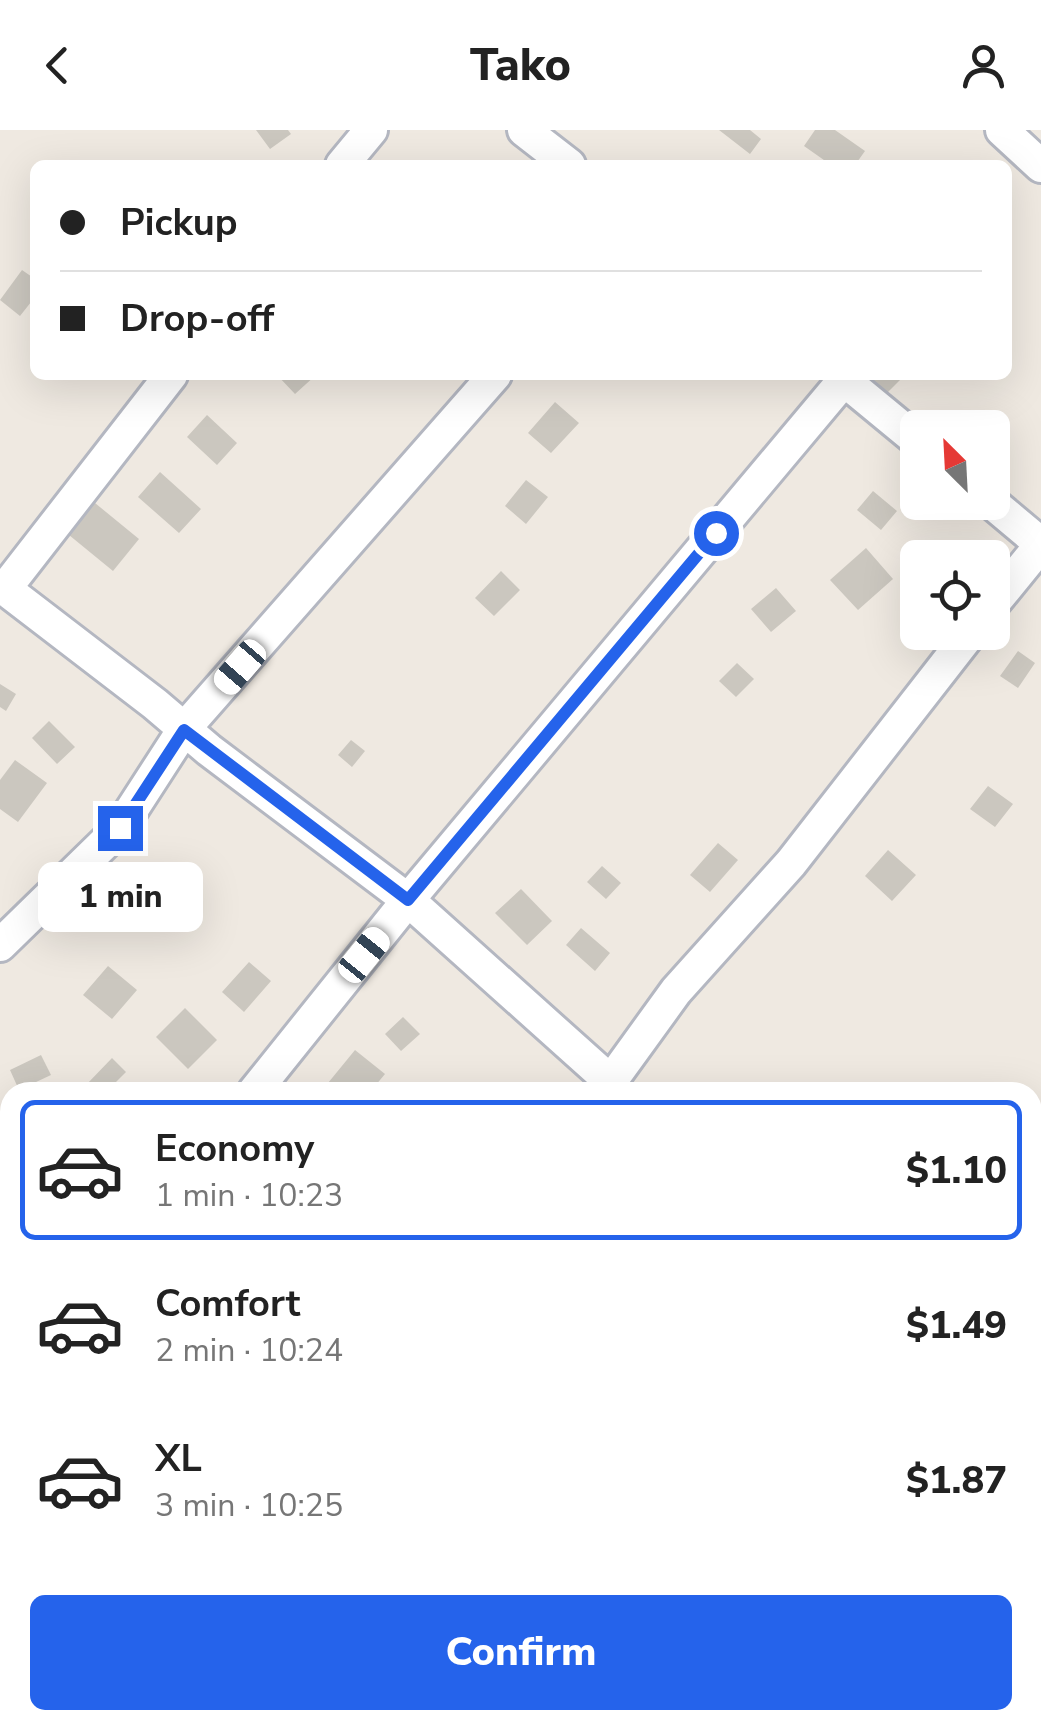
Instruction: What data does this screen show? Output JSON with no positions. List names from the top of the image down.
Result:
{
  "north": "top left",
  "page": {
    "header": "Tako",
    "banner": ["Pickup", "Drop-off"],
    "bubble": "1 min",
    "list": [
      {
        "name": "Economy",
        "note": "1 min · 10:23",
        "value": "$1.10"
      },
      {
        "name": "Comfort",
        "note": "2 min · 10:24",
        "value": "$1.49"
      },
      {
        "name": "XL",
        "note": "3 min · 10:25",
        "value": "$1.87"
      }
    ],
    "buttons": "Confirm"
  }
}
